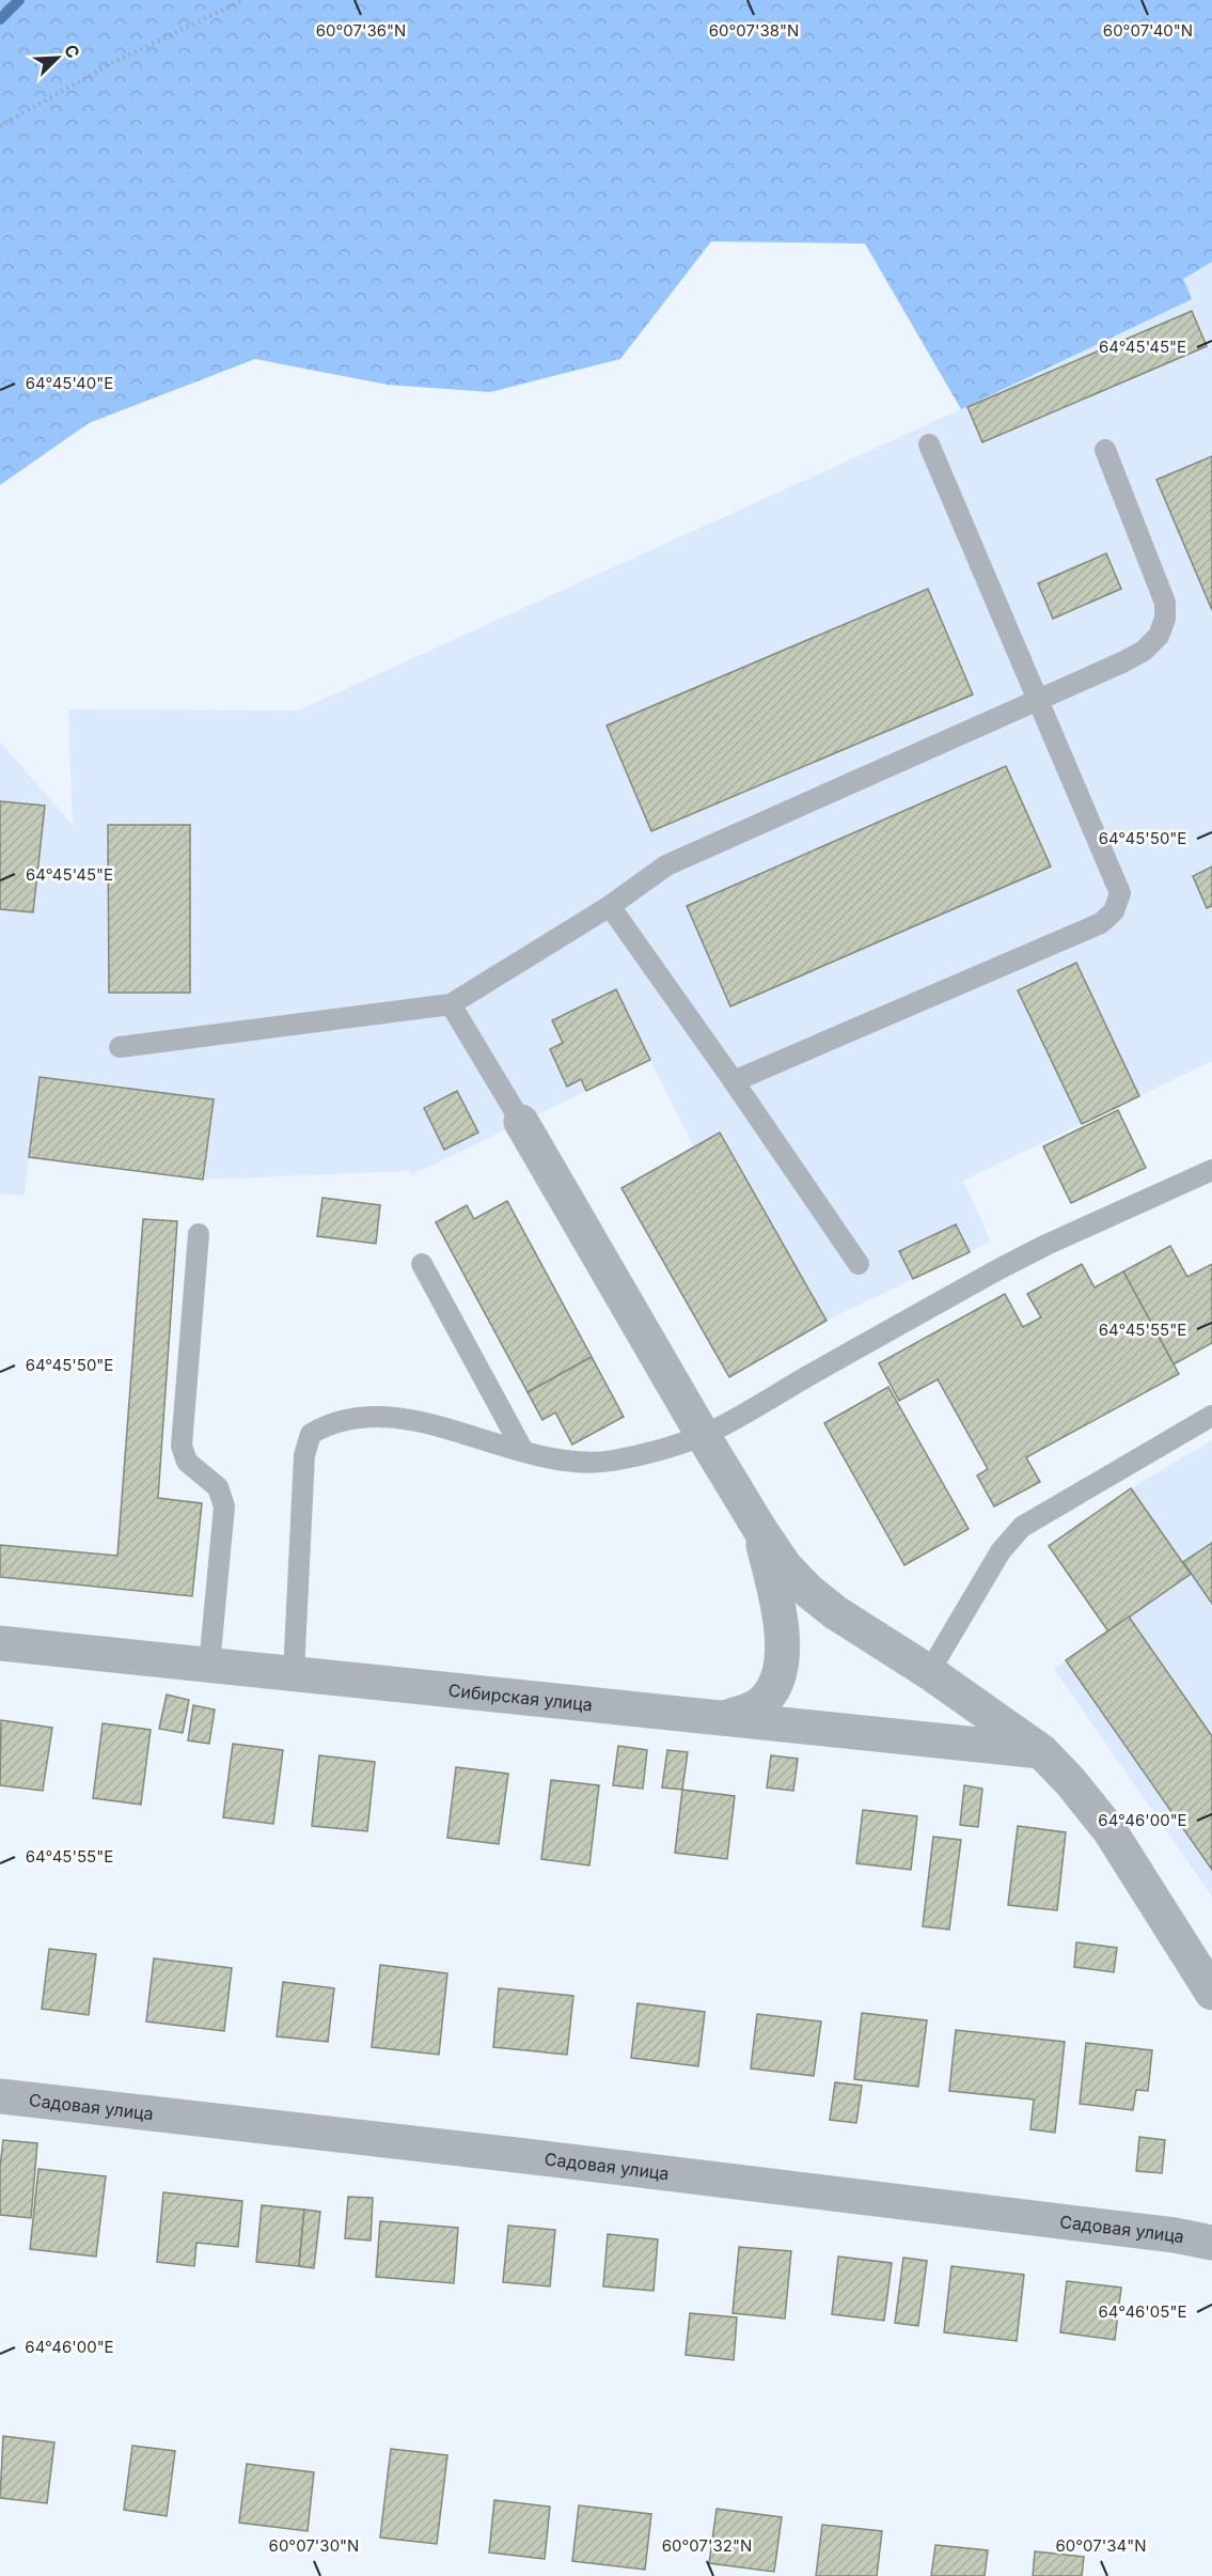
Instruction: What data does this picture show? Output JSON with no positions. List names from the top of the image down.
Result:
{
  "streets": {
    "street": ["Сибирская улица", "Садовая улица"]
  },
  "north": "top right",
  "coordinates": [
    "60°07'36\"N",
    "60°07'38\"N",
    "60°07'40\"N",
    "64°45'45\"E",
    "64°45'40\"E",
    "64°45'50\"E",
    "64°45'55\"E",
    "64°46'00\"E",
    "64°46'05\"E",
    "60°07'30\"N",
    "60°07'32\"N",
    "60°07'34\"N"
  ]
}
